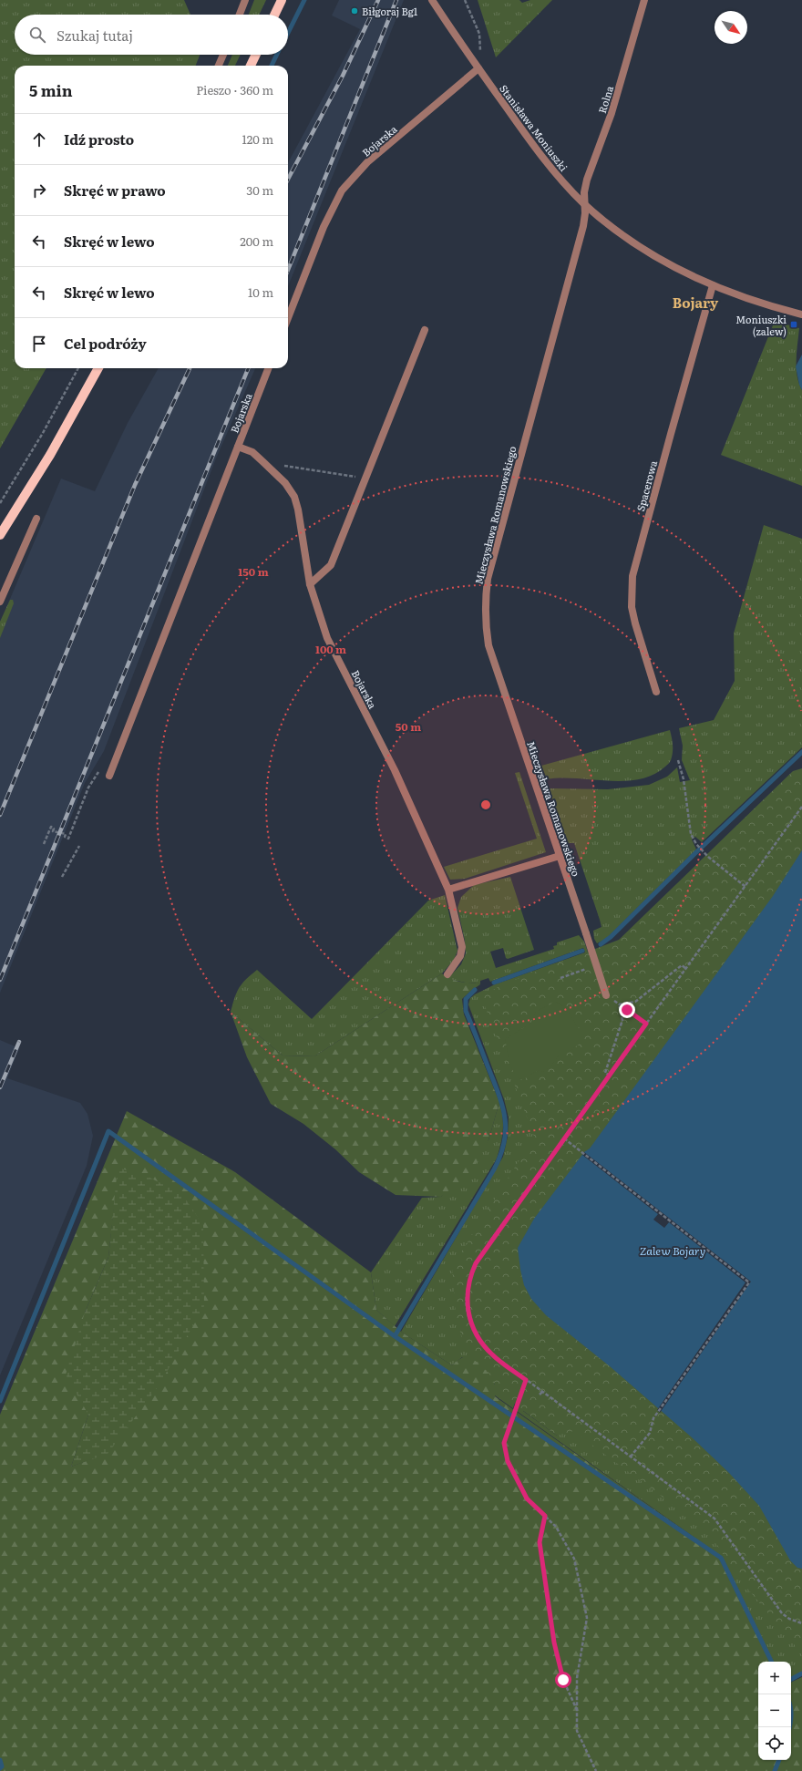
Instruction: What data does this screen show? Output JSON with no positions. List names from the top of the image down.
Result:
{
  "streets": {
    "street": [
      "Rolna",
      "Stanisława Moniuszki",
      "Bojarska",
      "Spacerowa",
      "Mieczysława Romanowskiego"
    ]
  },
  "crossings": [
    ["Rolna", "Stanisława Moniuszki"],
    ["Rolna", "Mieczysława Romanowskiego"],
    ["Stanisława Moniuszki", "Bojarska"],
    ["Stanisława Moniuszki", "Spacerowa"],
    ["Stanisława Moniuszki", "Mieczysława Romanowskiego"]
  ],
  "districts": ["Bojary"],
  "water": ["Zalew Bojary"],
  "places": {
    "other": ["Biłgoraj Bg1"],
    "transit": ["Moniuszki (zalew)"]
  },
  "north": "bottom right",
  "page": {
    "search": "Szukaj tutaj",
    "heading": ["5 min", "Pieszo · 360 m"],
    "list": [
      ["Idź prosto", "120 m"],
      ["Skręć w prawo", "30 m"],
      ["Skręć w lewo", "200 m"],
      ["Skręć w lewo", "10 m"],
      "Cel podróży"
    ],
    "map_buttons": ["+", "−"]
  },
  "rings": ["150 m", "100 m", "50 m"]
}
